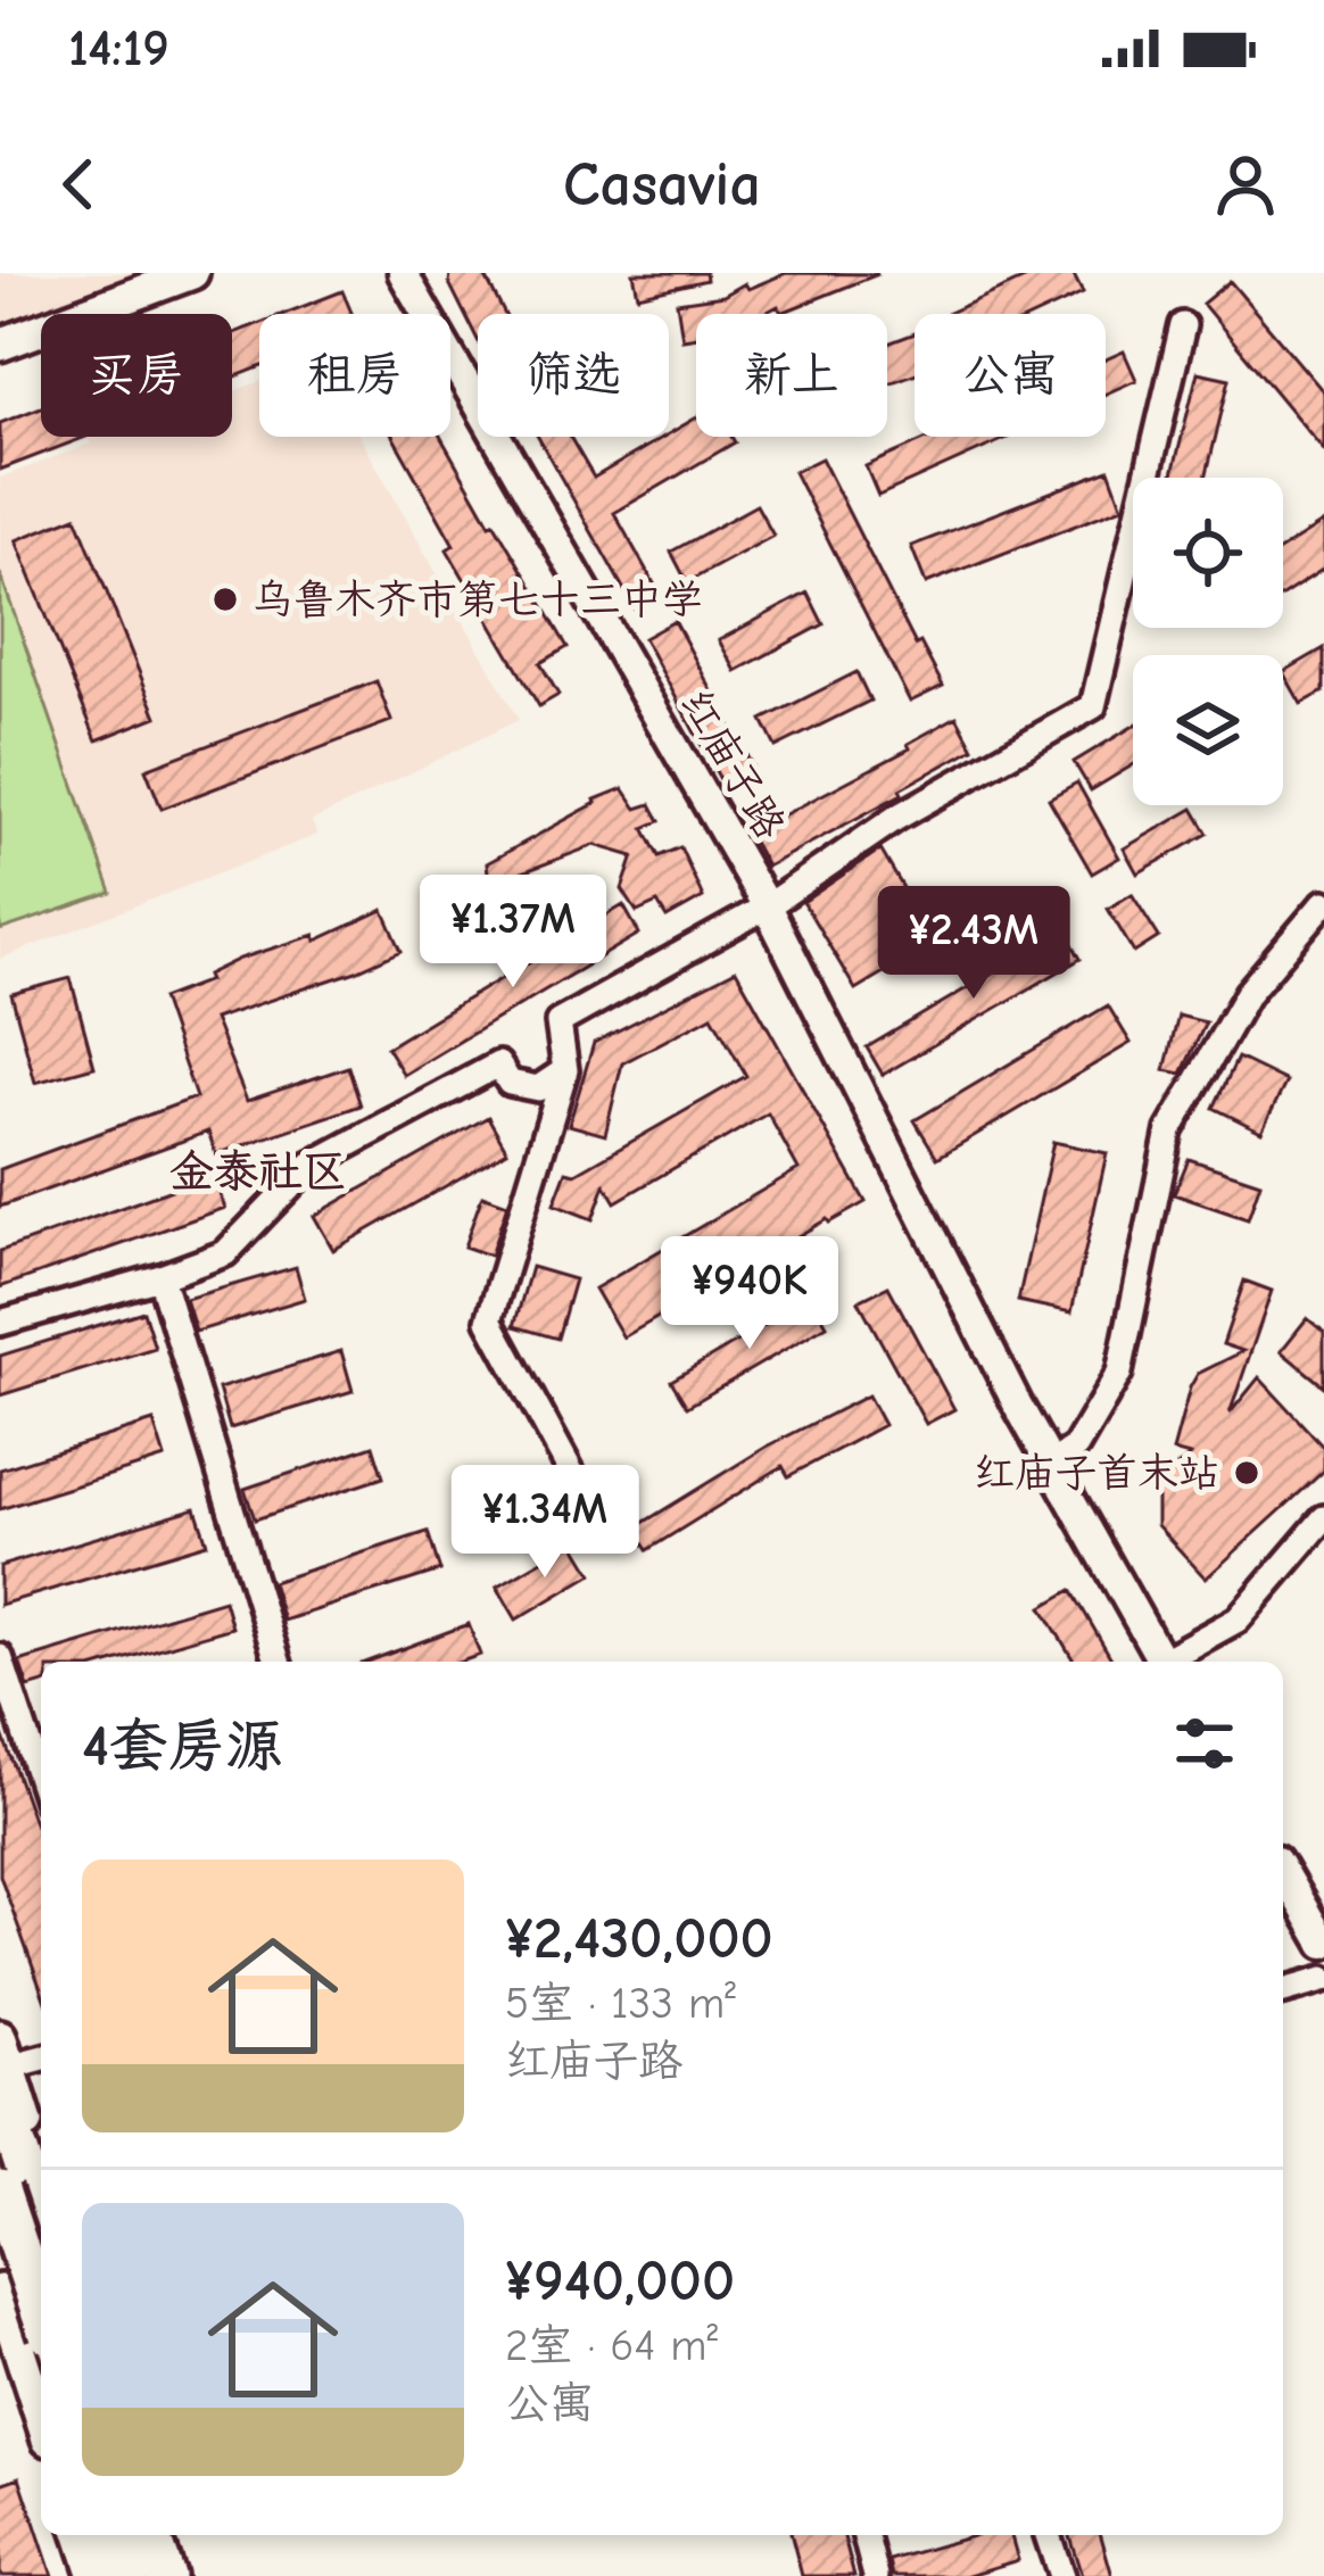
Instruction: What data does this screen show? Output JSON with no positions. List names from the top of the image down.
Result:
{
  "streets": {
    "street": ["红庙子路"]
  },
  "districts": ["金泰社区"],
  "places": ["乌鲁木齐市第七十三中学", "红庙子首末站"],
  "page": {
    "status": "14:19",
    "header": "Casavia",
    "chip": [
      "买房",
      "租房",
      "筛选",
      "新上",
      "公寓"
    ],
    "price": [
      "¥1.37M",
      "¥2.43M",
      "¥940K",
      "¥1.34M"
    ],
    "heading": "4套房源",
    "list": [
      {
        "name": "¥2,430,000",
        "note": "5室 · 133 m² · 红庙子路"
      },
      {
        "name": "¥940,000",
        "note": "2室 · 64 m² · 公寓"
      }
    ]
  }
}
